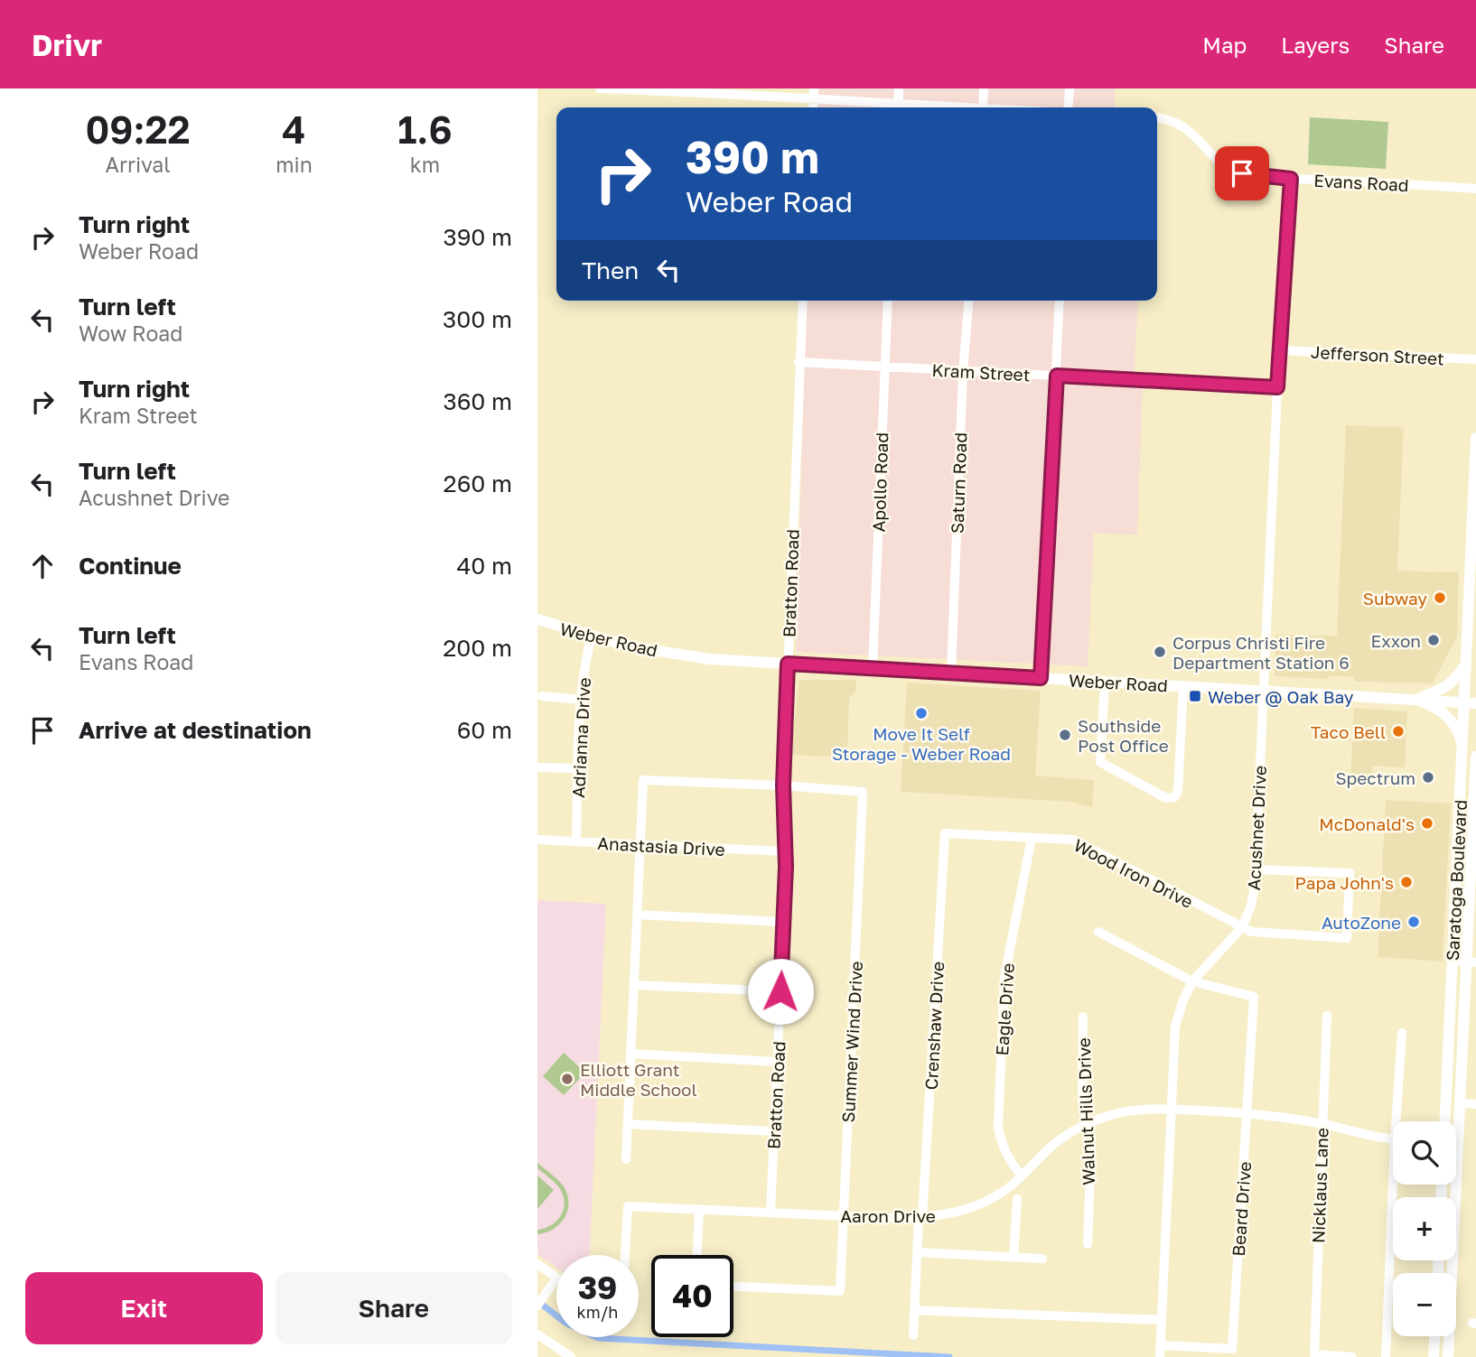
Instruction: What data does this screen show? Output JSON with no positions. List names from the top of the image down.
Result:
{
  "streets": {
    "main road": ["Weber Road", "Saratoga Boulevard"],
    "street": [
      "Evans Road",
      "Jefferson Street",
      "Kram Street",
      "Apollo Road",
      "Saturn Road",
      "Bratton Road",
      "Adrianna Drive",
      "Acushnet Drive",
      "Anastasia Drive",
      "Wood Iron Drive",
      "Eagle Drive",
      "Crenshaw Drive",
      "Summer Wind Drive",
      "Walnut Hills Drive",
      "Nicklaus Lane",
      "Beard Drive",
      "Aaron Drive"
    ]
  },
  "crossings": [
    ["Evans Road", "Acushnet Drive"],
    ["Jefferson Street", "Acushnet Drive"],
    ["Kram Street", "Apollo Road"],
    ["Kram Street", "Saturn Road"],
    ["Kram Street", "Bratton Road"],
    ["Kram Street", "Acushnet Drive"],
    ["Apollo Road", "Weber Road"],
    ["Saturn Road", "Weber Road"],
    ["Bratton Road", "Weber Road"],
    ["Bratton Road", "Anastasia Drive"],
    ["Bratton Road", "Summer Wind Drive"],
    ["Bratton Road", "Aaron Drive"],
    ["Weber Road", "Adrianna Drive"],
    ["Weber Road", "Acushnet Drive"],
    ["Weber Road", "Saratoga Boulevard"],
    ["Adrianna Drive", "Anastasia Drive"],
    ["Acushnet Drive", "Wood Iron Drive"],
    ["Acushnet Drive", "Beard Drive"],
    ["Acushnet Drive", "Aaron Drive"],
    ["Wood Iron Drive", "Eagle Drive"],
    ["Wood Iron Drive", "Crenshaw Drive"],
    ["Eagle Drive", "Aaron Drive"],
    ["Crenshaw Drive", "Aaron Drive"],
    ["Summer Wind Drive", "Aaron Drive"],
    ["Walnut Hills Drive", "Aaron Drive"],
    ["Nicklaus Lane", "Aaron Drive"],
    ["Beard Drive", "Aaron Drive"]
  ],
  "places": {
    "other": [
      "Subway",
      "Exxon",
      "Corpus Christi Fire Department Station 6",
      "Move It Self Storage - Weber Road",
      "Taco Bell",
      "Southside Post Office",
      "Spectrum",
      "McDonald's",
      "Papa John's",
      "AutoZone",
      "Elliott Grant Middle School"
    ],
    "transit": ["Weber @ Oak Bay"]
  },
  "page": {
    "header": "Drivr",
    "nav": ["Map", "Layers", "Share"],
    "eta": [
      "09:22",
      "Arrival",
      "4",
      "min",
      "1.6",
      "km"
    ],
    "turn": ["390 m", "Weber Road"],
    "list": [
      {
        "name": "Turn right",
        "note": "Weber Road",
        "value": "390 m"
      },
      {
        "name": "Turn left",
        "note": "Wow Road",
        "value": "300 m"
      },
      {
        "name": "Turn right",
        "note": "Kram Street",
        "value": "360 m"
      },
      {
        "name": "Turn left",
        "note": "Acushnet Drive",
        "value": "260 m"
      },
      {
        "name": "Continue",
        "value": "40 m"
      },
      {
        "name": "Turn left",
        "note": "Evans Road",
        "value": "200 m"
      },
      {
        "name": "Arrive at destination",
        "value": "60 m"
      }
    ],
    "then": "Then",
    "map_buttons": ["+", "−"],
    "speed": "39 km/h",
    "limit": "40",
    "buttons": ["Exit", "Share"]
  }
}
